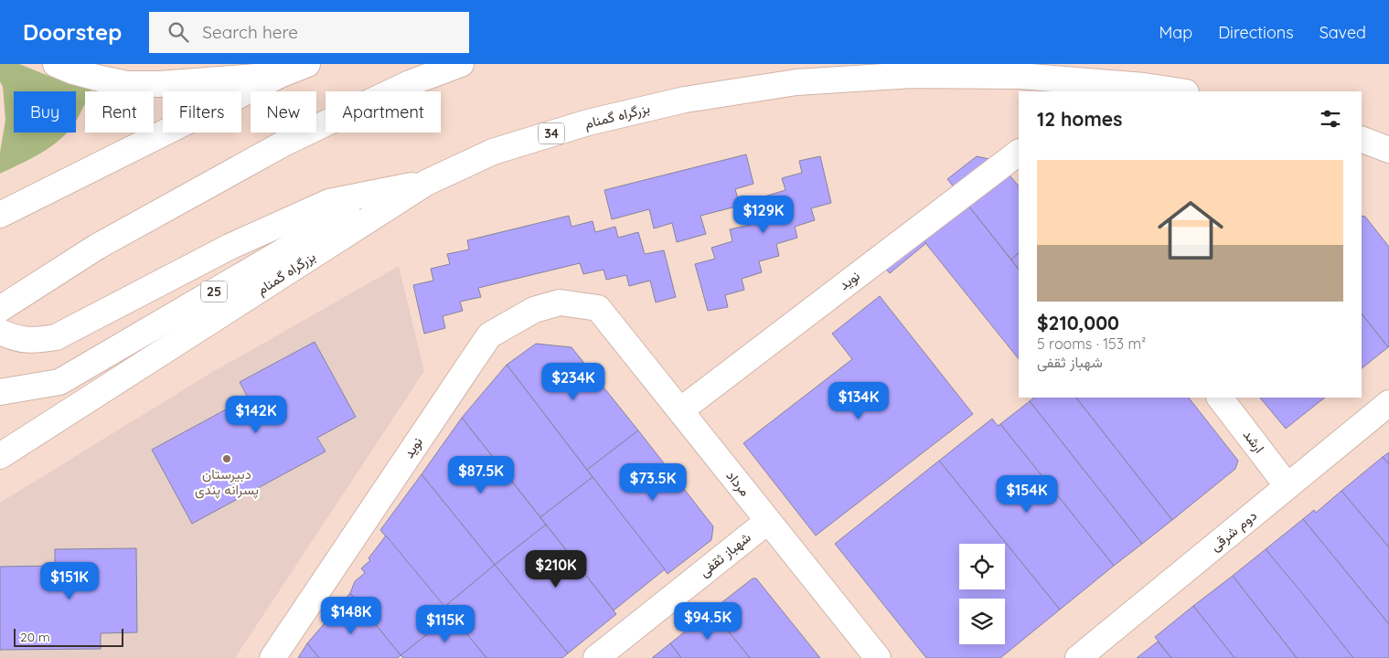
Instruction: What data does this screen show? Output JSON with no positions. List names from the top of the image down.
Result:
{
  "streets": {
    "main road": [
      "بزرگراه گمنام",
      "34",
      "نوید",
      "25",
      "ارشد",
      "مرداد",
      "دوم شرقی",
      "شهباز ثقفی"
    ]
  },
  "crossings": [
    ["بزرگراه گمنام", "25"],
    ["نوید", "مرداد"],
    ["ارشد", "دوم شرقی"],
    ["مرداد", "شهباز ثقفی"]
  ],
  "places": ["دبیرستان پسرانه پندی"],
  "scale_bar": "20 m",
  "page": {
    "header": "Doorstep",
    "search": "Search here",
    "nav": ["Map", "Directions", "Saved"],
    "chip": [
      "Buy",
      "Rent",
      "Filters",
      "New",
      "Apartment"
    ],
    "heading": "12 homes",
    "list": [
      {
        "name": "$210,000",
        "note": "5 rooms · 153 m² · شهباز ثقفی"
      }
    ],
    "price": [
      "$129K",
      "$234K",
      "$134K",
      "$142K",
      "$87.5K",
      "$73.5K",
      "$154K",
      "$210K",
      "$151K",
      "$148K",
      "$94.5K",
      "$115K"
    ],
    "scale": "20 m"
  }
}
